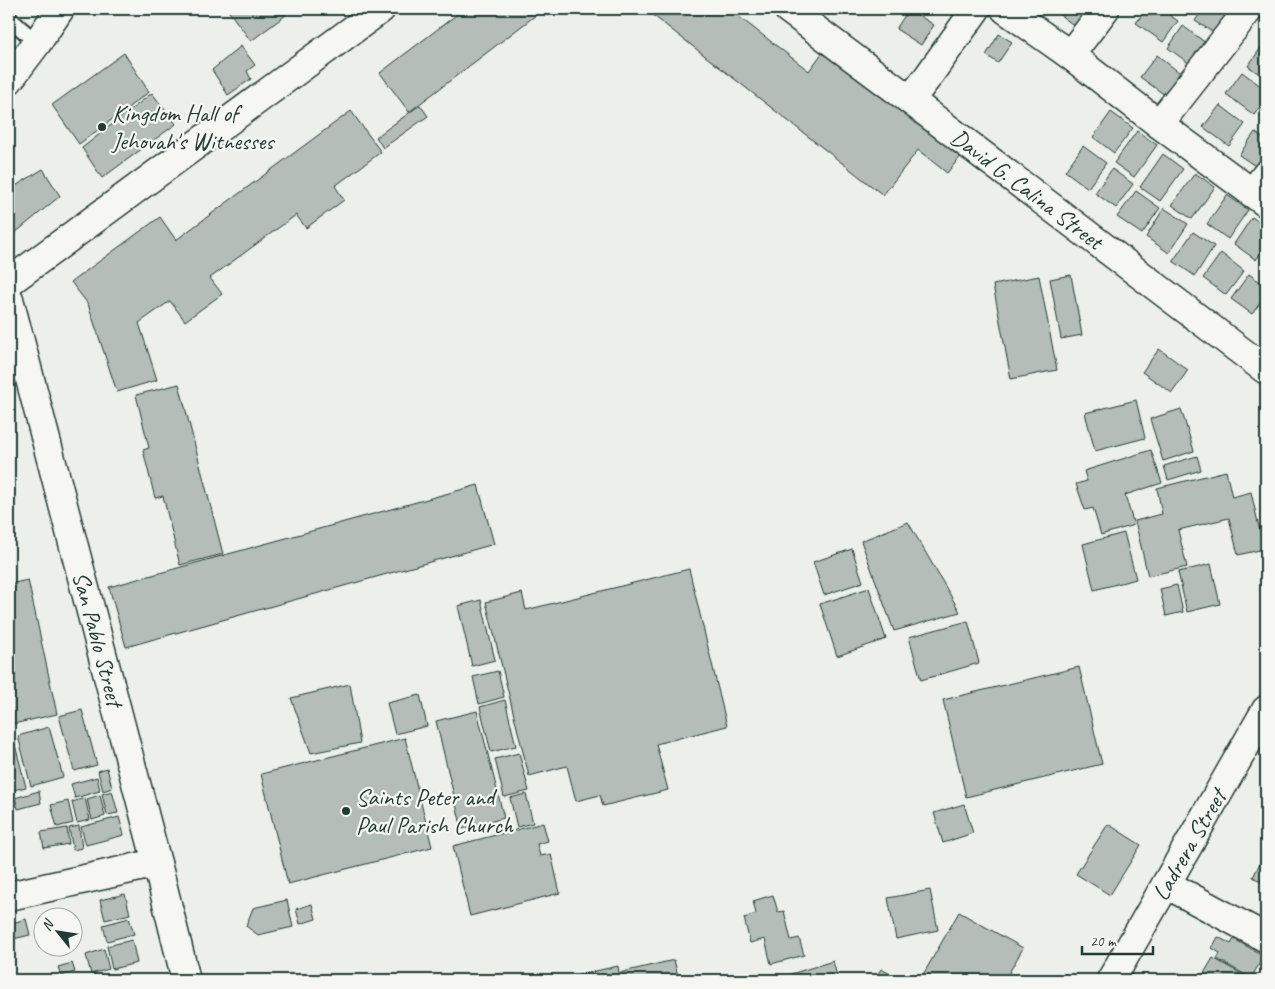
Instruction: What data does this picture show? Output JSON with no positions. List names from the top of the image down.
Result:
{
  "streets": {
    "street": ["David G. Calina Street", "San Pablo Street", "Ladrera Street"]
  },
  "places": ["Kingdom Hall of Jehovah's Witnesses", "Saints Peter and Paul Parish Church"],
  "scale_bar": "20 m",
  "north": "top left"
}
